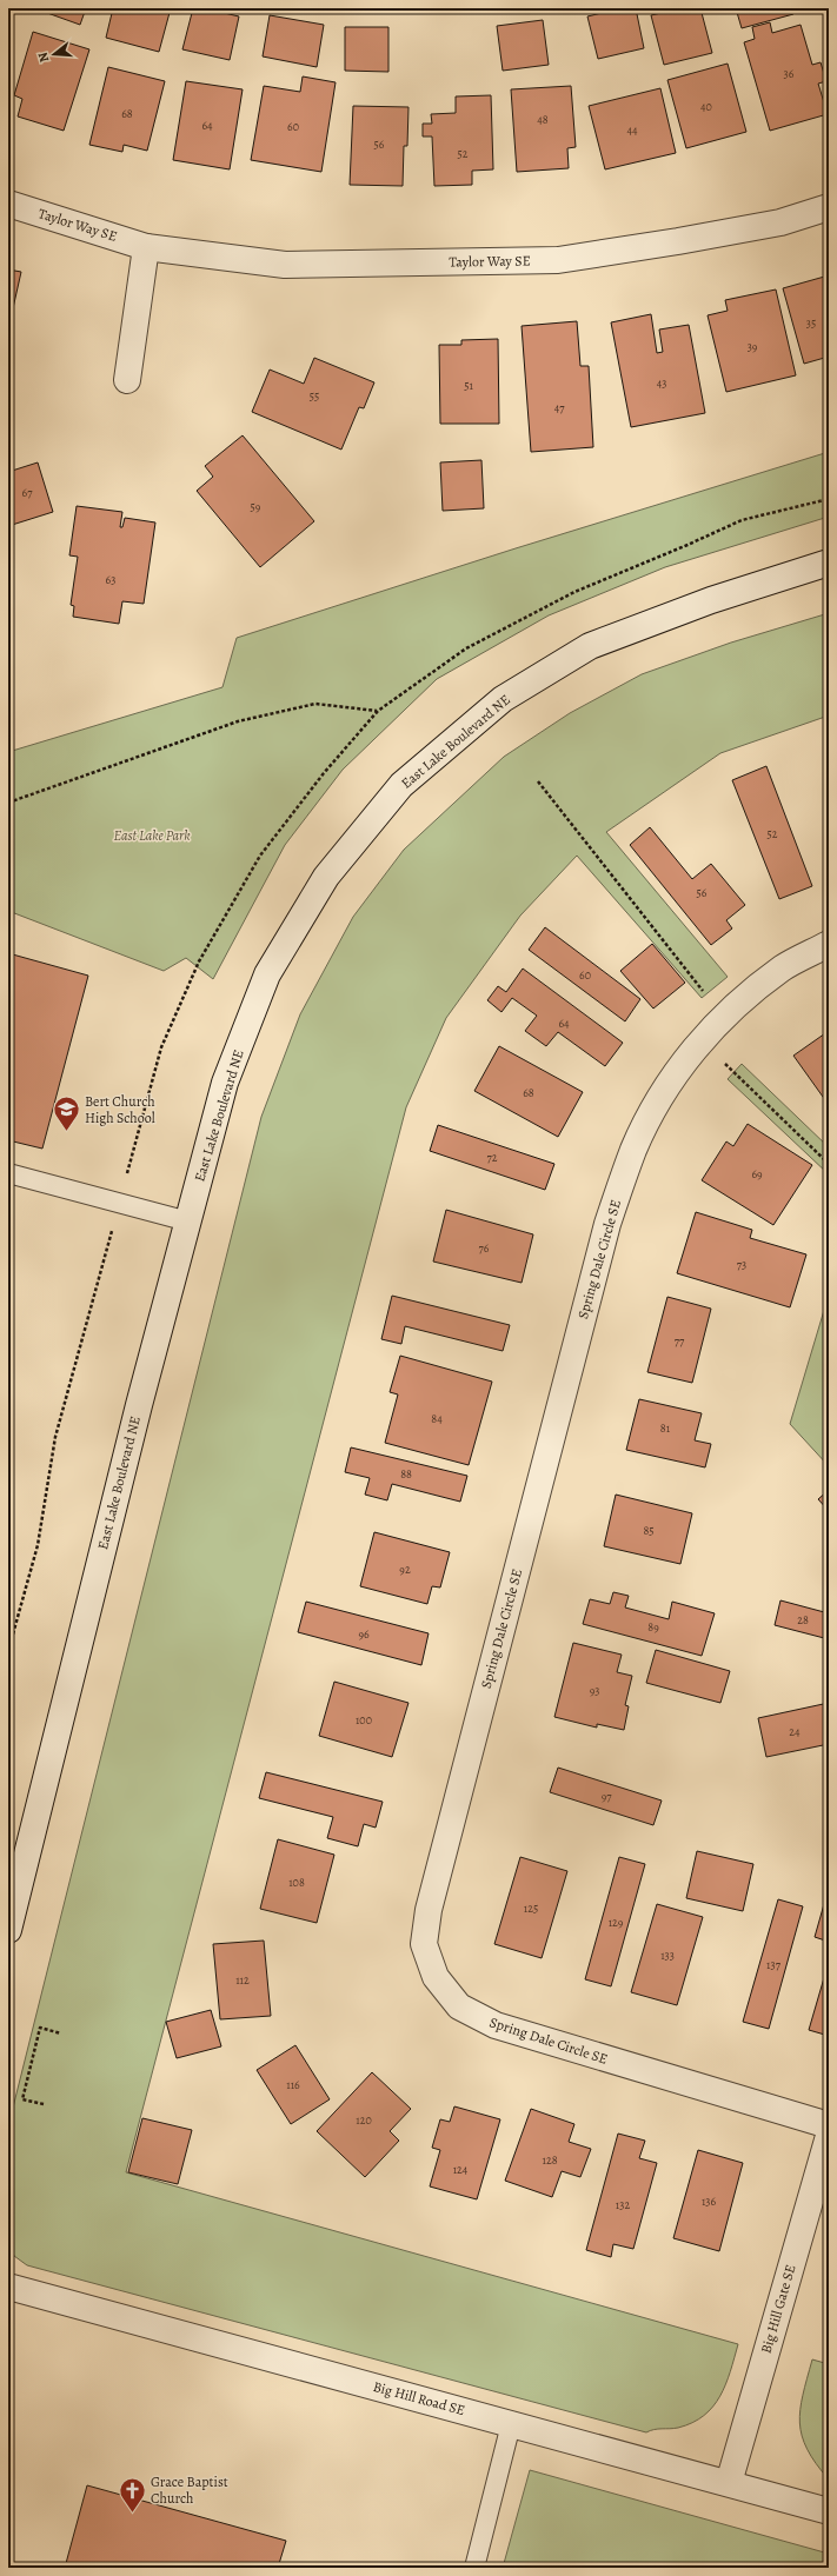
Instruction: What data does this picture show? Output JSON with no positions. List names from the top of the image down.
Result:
{
  "streets": {
    "street": [
      "Taylor Way SE",
      "East Lake Boulevard NE",
      "Spring Dale Circle SE",
      "Big Hill Gate SE",
      "Big Hill Road SE"
    ]
  },
  "crossings": [
    ["Big Hill Gate SE", "Big Hill Road SE"]
  ],
  "parks": ["East Lake Park"],
  "places": {
    "school or university": ["Bert Church High School"],
    "church": ["Grace Baptist Church"]
  },
  "house_numbers": [
    "36",
    "40",
    "68",
    "48",
    "64",
    "60",
    "44",
    "56",
    "52",
    "35",
    "39",
    "43",
    "51",
    "55",
    "47",
    "67",
    "59",
    "63",
    "52",
    "56",
    "60",
    "64",
    "68",
    "72",
    "69",
    "76",
    "73",
    "77",
    "84",
    "81",
    "88",
    "85",
    "92",
    "28",
    "89",
    "96",
    "93",
    "100",
    "24",
    "97",
    "108",
    "125",
    "129",
    "133",
    "137",
    "112",
    "116",
    "120",
    "128",
    "124",
    "136",
    "132"
  ],
  "north": "left"
}
